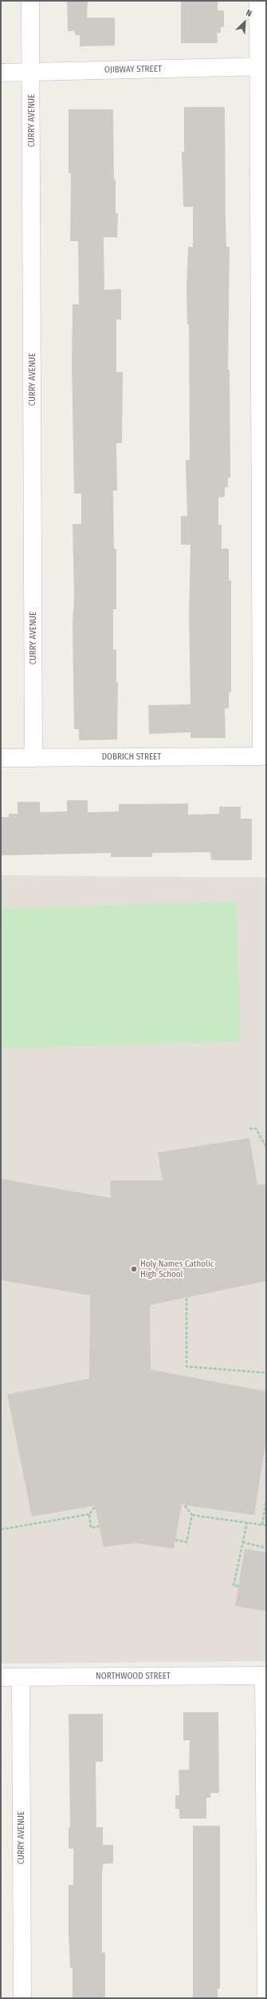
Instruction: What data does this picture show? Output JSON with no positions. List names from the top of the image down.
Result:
{
  "streets": {
    "street": [
      "OJIBWAY STREET",
      "CURRY AVENUE",
      "DOBRICH STREET",
      "NORTHWOOD STREET"
    ]
  },
  "crossings": [
    ["OJIBWAY STREET", "CURRY AVENUE"],
    ["OJIBWAY STREET", "DOBRICH STREET"],
    ["CURRY AVENUE", "DOBRICH STREET"],
    ["CURRY AVENUE", "NORTHWOOD STREET"]
  ],
  "places": ["Holy Names Catholic High School"],
  "north": "top right"
}
